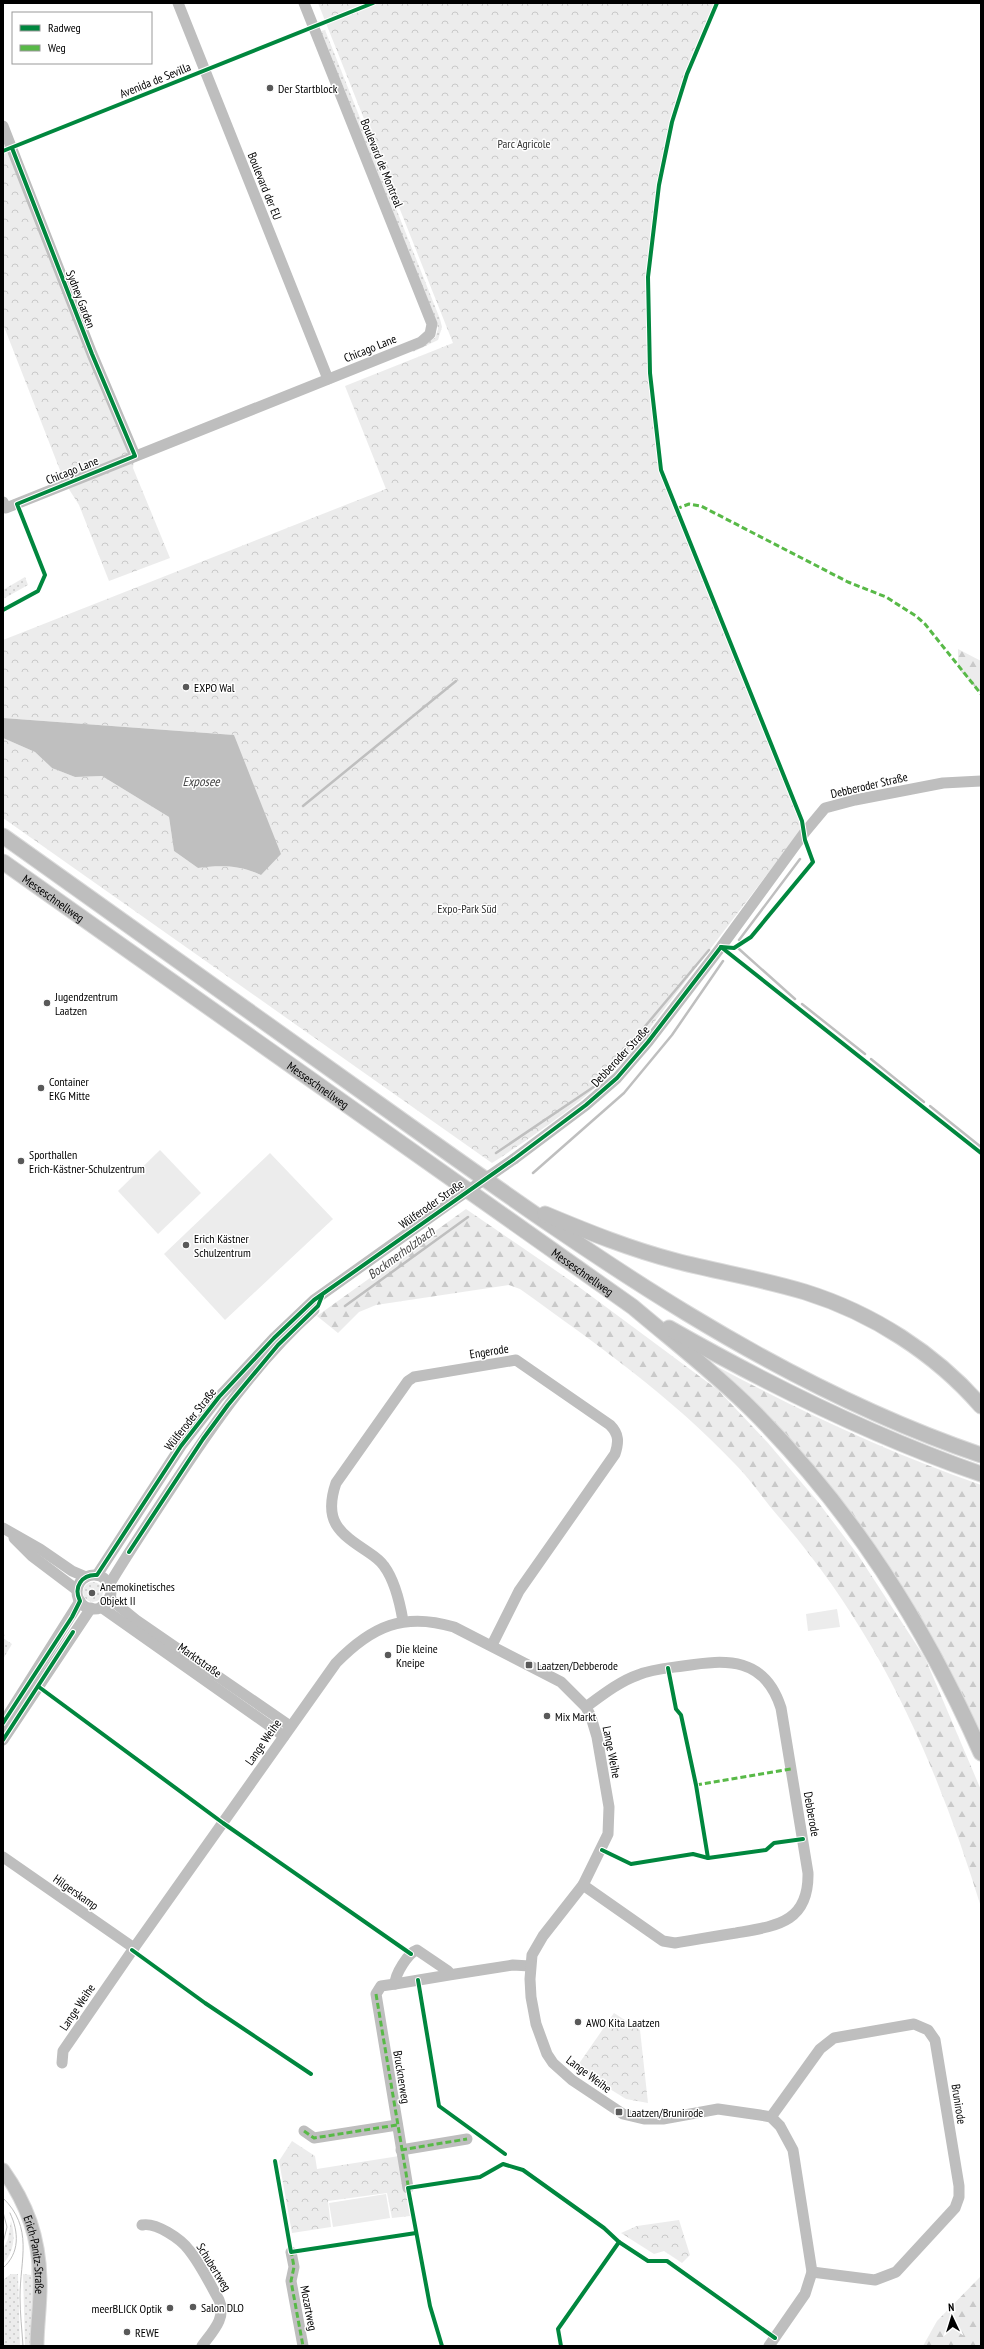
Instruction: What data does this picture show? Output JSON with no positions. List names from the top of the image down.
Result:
{
  "streets": {
    "highway": ["Messeschnellweg"],
    "main road": ["Erich-Panitz-Straße"],
    "street": [
      "Boulevard de Montreal",
      "Boulevard der EU",
      "Sydney Garden",
      "Chicago Lane",
      "Debberoder Straße",
      "Wülferoder Straße",
      "Engerode",
      "Marktstraße",
      "Lange Weihe",
      "Debberode",
      "Hilgerskamp",
      "Brucknerweg",
      "Brunirode",
      "Schubertweg",
      "Mozartweg"
    ],
    "cycle path": ["Avenida de Sevilla"]
  },
  "crossings": [
    ["Boulevard de Montreal", "Chicago Lane"],
    ["Boulevard der EU", "Chicago Lane"],
    ["Sydney Garden", "Chicago Lane"],
    ["Debberoder Straße", "Wülferoder Straße"],
    ["Wülferoder Straße", "Marktstraße"],
    ["Engerode", "Lange Weihe"],
    ["Marktstraße", "Lange Weihe"],
    ["Lange Weihe", "Debberode"],
    ["Lange Weihe", "Hilgerskamp"],
    ["Lange Weihe", "Brucknerweg"],
    ["Lange Weihe", "Brunirode"]
  ],
  "water": ["Exposee", "Bockmerholzbach"],
  "parks": ["Parc Agricole", "Expo-Park Süd"],
  "places": {
    "other": [
      "Der Startblock",
      "EXPO Wal",
      "Jugendzentrum Laatzen",
      "Container EKG Mitte",
      "Sporthallen Erich-Kästner-Schulzentrum",
      "Erich Kästner Schulzentrum",
      "Anemokinetisches Objekt II",
      "Die kleine Kneipe",
      "Mix Markt",
      "AWO Kita Laatzen",
      "Salon DLO",
      "meerBLICK Optik",
      "REWE"
    ],
    "transit": ["Laatzen/Debberode", "Laatzen/Brunirode"]
  },
  "legend": ["Radweg", "Weg"],
  "north": "top"
}
